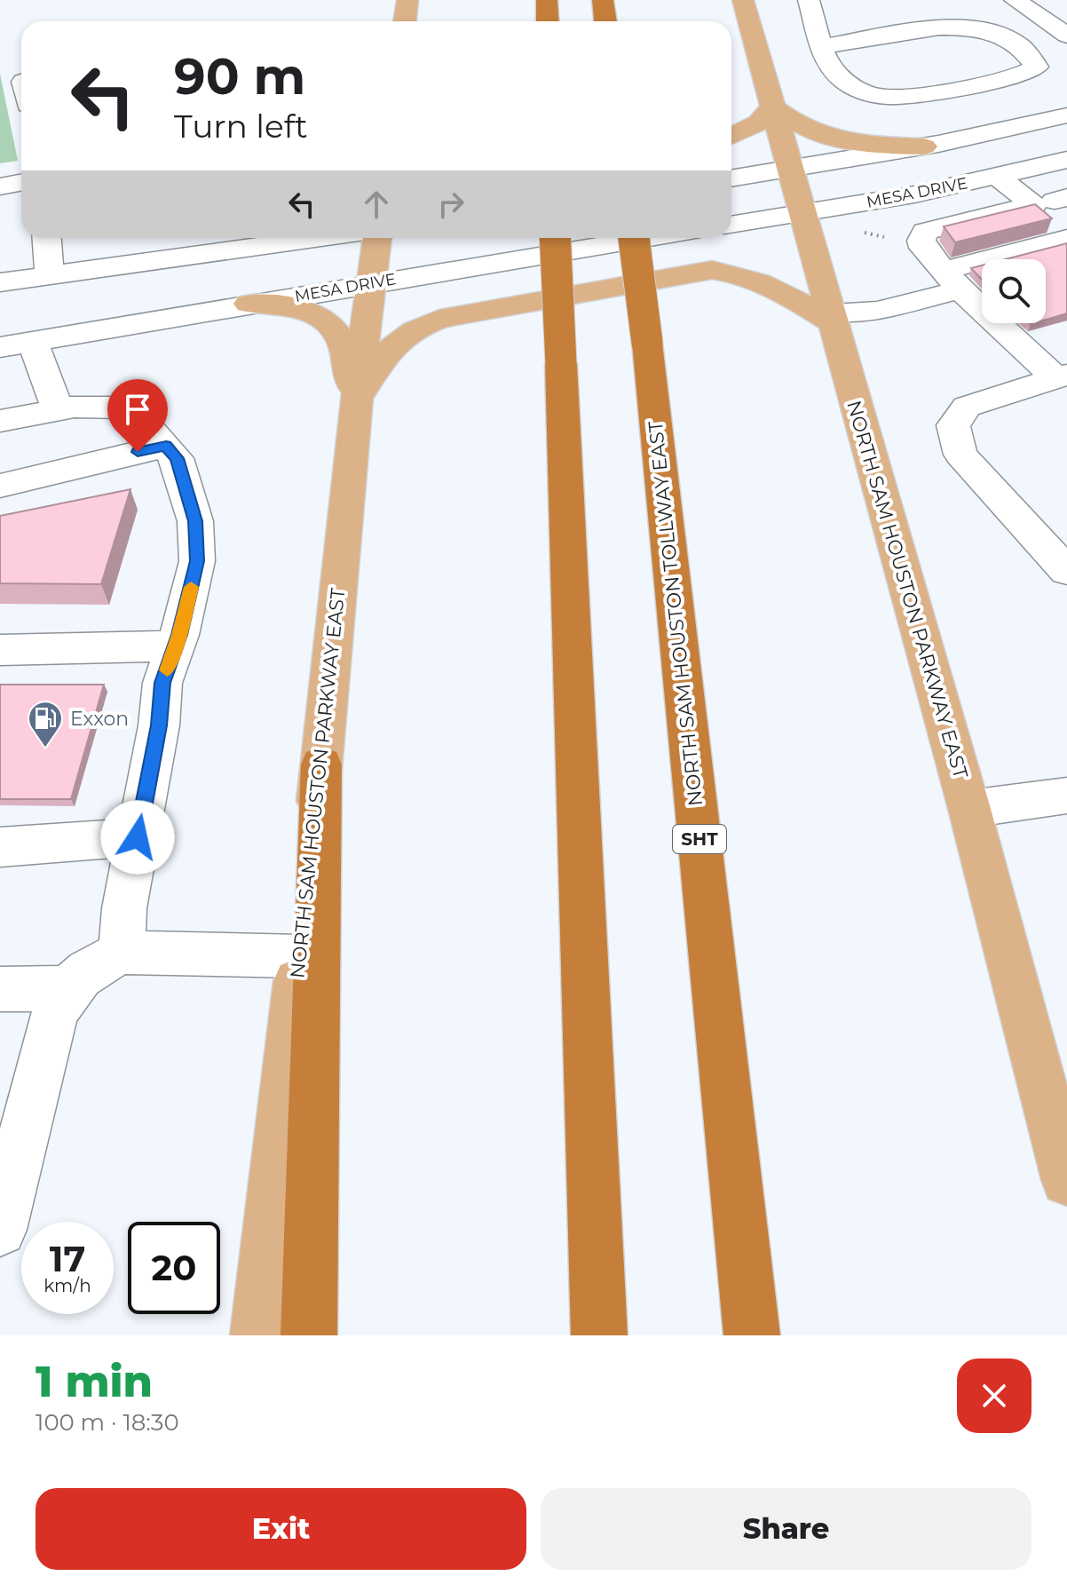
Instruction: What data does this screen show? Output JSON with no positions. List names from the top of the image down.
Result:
{
  "streets": {
    "highway": ["NORTH SAM HOUSTON TOLLWAY EAST", "SHT"],
    "main road": ["NORTH SAM HOUSTON PARKWAY EAST"],
    "street": ["MESA DRIVE"]
  },
  "crossings": [
    ["MESA DRIVE", "NORTH SAM HOUSTON PARKWAY EAST"]
  ],
  "places": {
    "fuel station": ["Exxon"]
  },
  "page": {
    "turn": ["90 m", "Turn left"],
    "speed": "17 km/h",
    "limit": "20",
    "heading": ["1 min", "100 m · 18:30"],
    "buttons": ["Exit", "Share"]
  }
}
